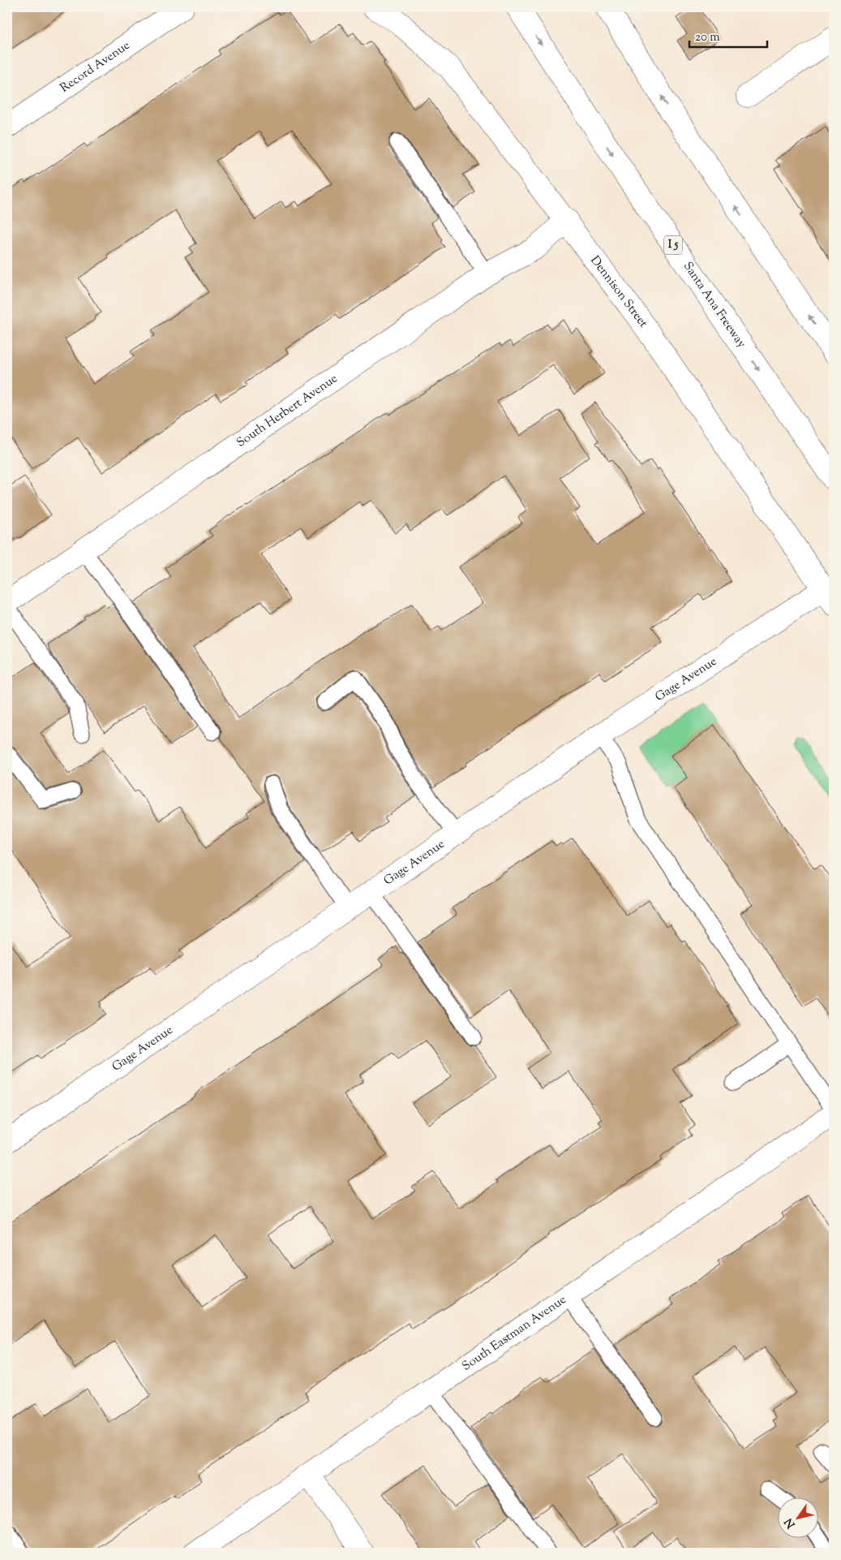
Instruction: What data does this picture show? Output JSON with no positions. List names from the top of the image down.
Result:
{
  "streets": {
    "main road": [
      "Record Avenue",
      "I 5",
      "Dennison Street",
      "Santa Ana Freeway",
      "South Herbert Avenue",
      "Gage Avenue",
      "South Eastman Avenue"
    ]
  },
  "crossings": [
    ["Dennison Street", "South Herbert Avenue"],
    ["Dennison Street", "Gage Avenue"]
  ],
  "scale_bar": "20 m",
  "north": "bottom left"
}
